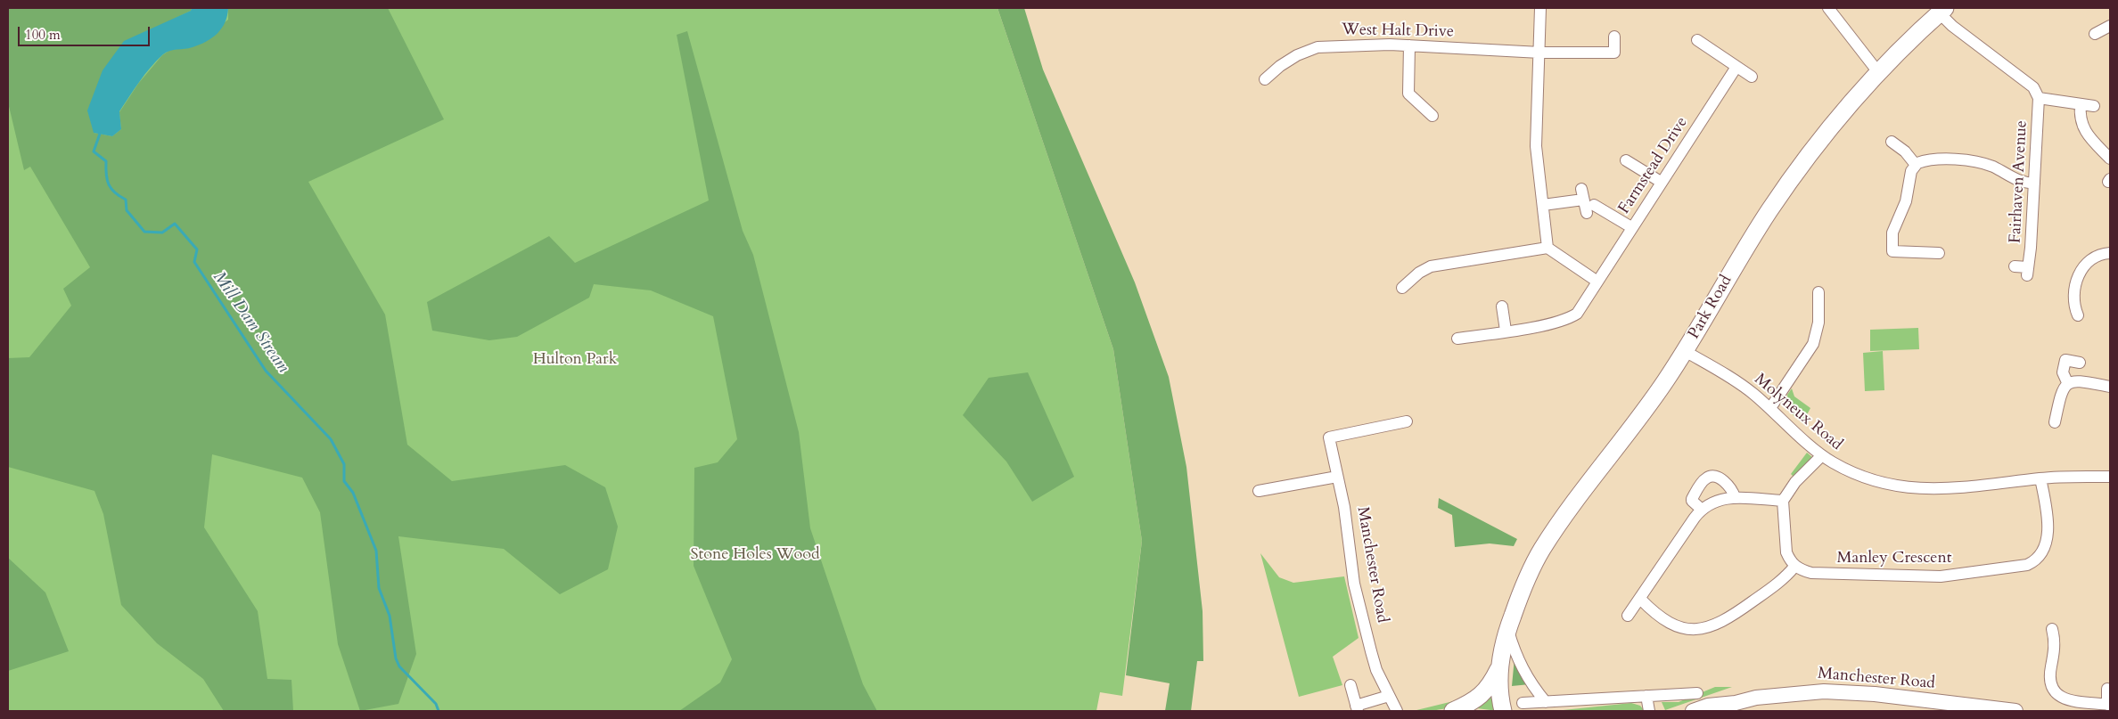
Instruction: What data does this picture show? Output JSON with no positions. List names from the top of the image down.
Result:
{
  "streets": {
    "highway": ["Park Road"],
    "main road": ["Manchester Road"],
    "street": [
      "West Halt Drive",
      "Farmstead Drive",
      "Fairhaven Avenue",
      "Molyneux Road",
      "Manley Crescent"
    ]
  },
  "crossings": [
    ["Park Road", "Molyneux Road"],
    ["Molyneux Road", "Manley Crescent"]
  ],
  "water": ["Mill Dam Stream"],
  "parks": ["Hulton Park", "Stone Holes Wood"],
  "scale_bar": "100 m"
}
